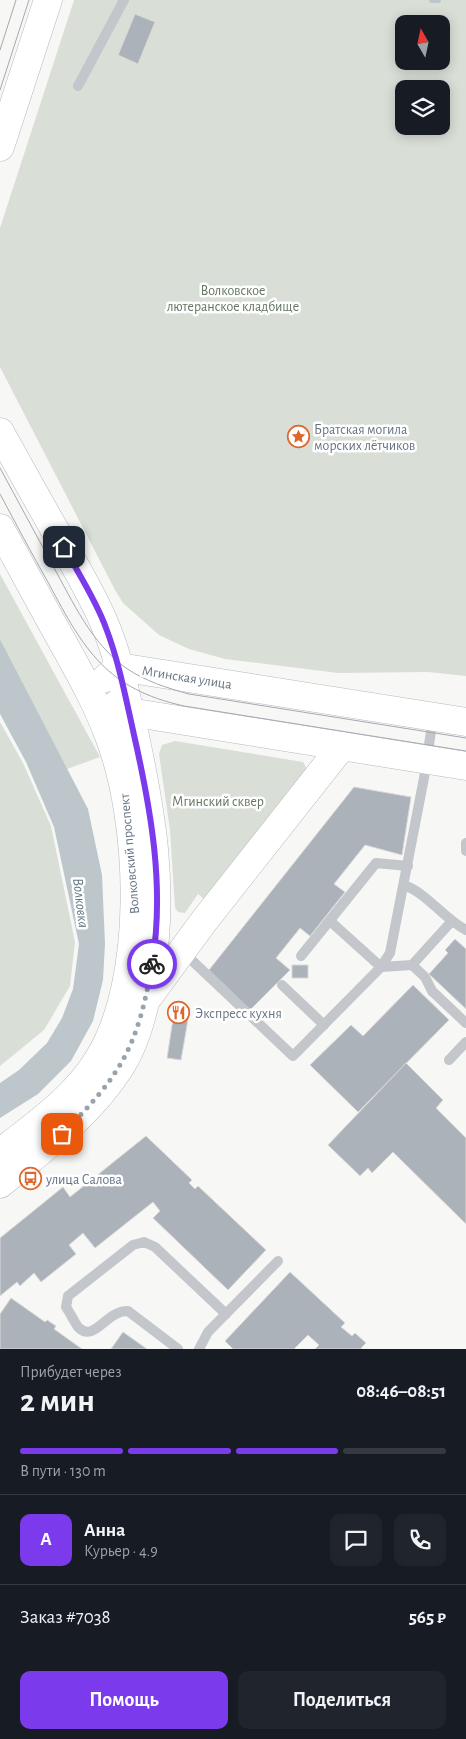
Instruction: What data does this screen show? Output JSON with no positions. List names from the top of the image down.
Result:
{
  "streets": {
    "street": ["Мгинская улица", "Волковский проспект"]
  },
  "crossings": [
    ["Мгинская улица", "Волковский проспект"]
  ],
  "water": ["Волковка"],
  "parks": ["Волковское лютеранское кладбище", "Мгинский сквер"],
  "places": {
    "place": ["Братская могила морских лётчиков"],
    "restaurant": ["Экспресс кухня"],
    "bus stop": ["улица Салова"]
  },
  "north": "top",
  "page": {
    "heading": ["2 мин", "Прибудет через", "08:46–08:51"],
    "panel": [
      "Анна",
      "Курьер · 4.9",
      "Заказ #7038",
      "565 ₽"
    ],
    "bar": "В пути · 130 m",
    "round": "А",
    "buttons": ["Помощь", "Поделиться"]
  }
}
